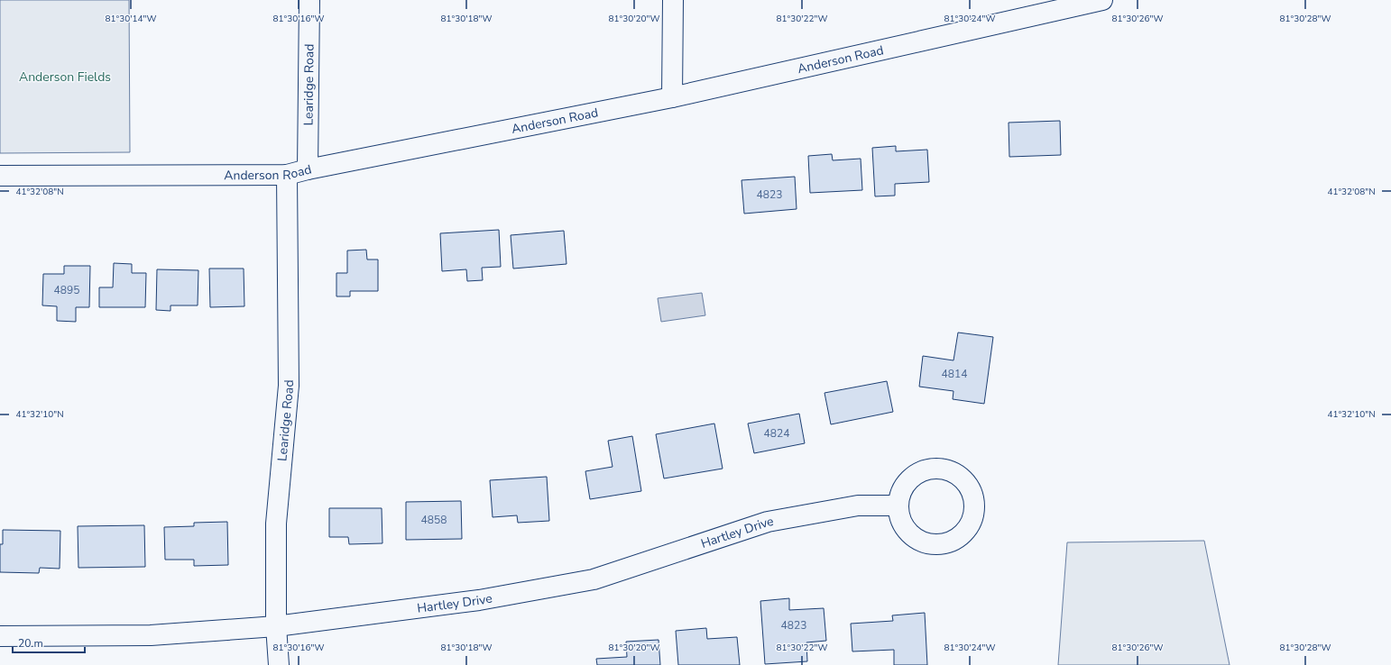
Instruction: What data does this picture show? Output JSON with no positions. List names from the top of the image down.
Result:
{
  "streets": {
    "street": ["Anderson Road", "Learidge Road", "Hartley Drive"]
  },
  "crossings": [
    ["Anderson Road", "Learidge Road"],
    ["Learidge Road", "Hartley Drive"]
  ],
  "parks": ["Anderson Fields"],
  "house_numbers": [
    "4823",
    "4895",
    "4814",
    "4824",
    "4858",
    "4823"
  ],
  "scale_bar": "20 m",
  "coordinates": [
    "81°30'14\"W",
    "81°30'16\"W",
    "81°30'18\"W",
    "81°30'20\"W",
    "81°30'22\"W",
    "81°30'24\"W",
    "81°30'26\"W",
    "81°30'28\"W",
    "41°32'08\"N",
    "41°32'10\"N"
  ]
}
